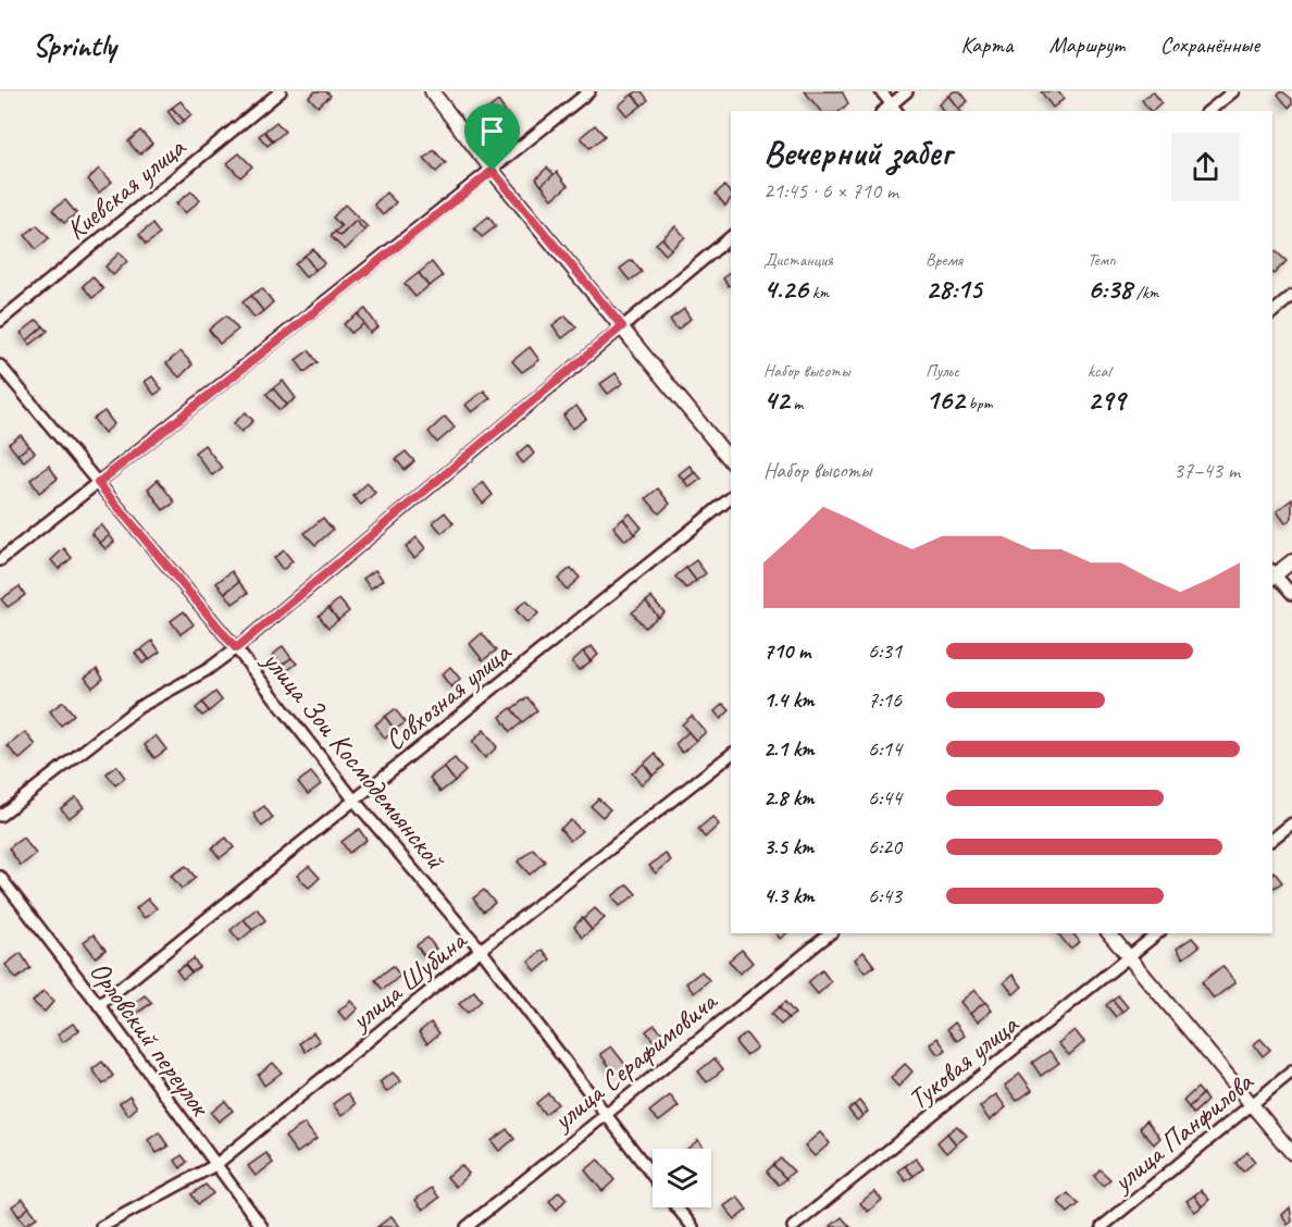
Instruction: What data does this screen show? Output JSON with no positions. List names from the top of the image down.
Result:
{
  "streets": {
    "street": [
      "Киевская улица",
      "Совхозная улица",
      "улица Зои Космодемьянской",
      "улица Шубина",
      "Орловский переулок",
      "улица Серафимовича",
      "Туковая улица",
      "улица Панфилова"
    ]
  },
  "crossings": [
    ["Совхозная улица", "улица Зои Космодемьянской"],
    ["Совхозная улица", "Орловский переулок"],
    ["улица Зои Космодемьянской", "улица Шубина"],
    ["улица Зои Космодемьянской", "улица Серафимовича"],
    ["улица Шубина", "Орловский переулок"]
  ],
  "page": {
    "header": "Sprintly",
    "nav": ["Карта", "Маршрут", "Сохранённые"],
    "heading": ["Вечерний забег", "21:45 · 6 × 710 m"],
    "stats": [
      ["Дистанция", "4.26 km"],
      ["Время", "28:15"],
      ["Темп", "6:38 /km"],
      ["Набор высоты", "42 m"],
      ["Пульс", "162 bpm"],
      ["kcal", "299"]
    ],
    "chart": ["Набор высоты", "37–43 m"],
    "list": [
      {
        "name": "710 m",
        "note": "6:31"
      },
      {
        "name": "1.4 km",
        "note": "7:16"
      },
      {
        "name": "2.1 km",
        "note": "6:14"
      },
      {
        "name": "2.8 km",
        "note": "6:44"
      },
      {
        "name": "3.5 km",
        "note": "6:20"
      },
      {
        "name": "4.3 km",
        "note": "6:43"
      }
    ]
  }
}
